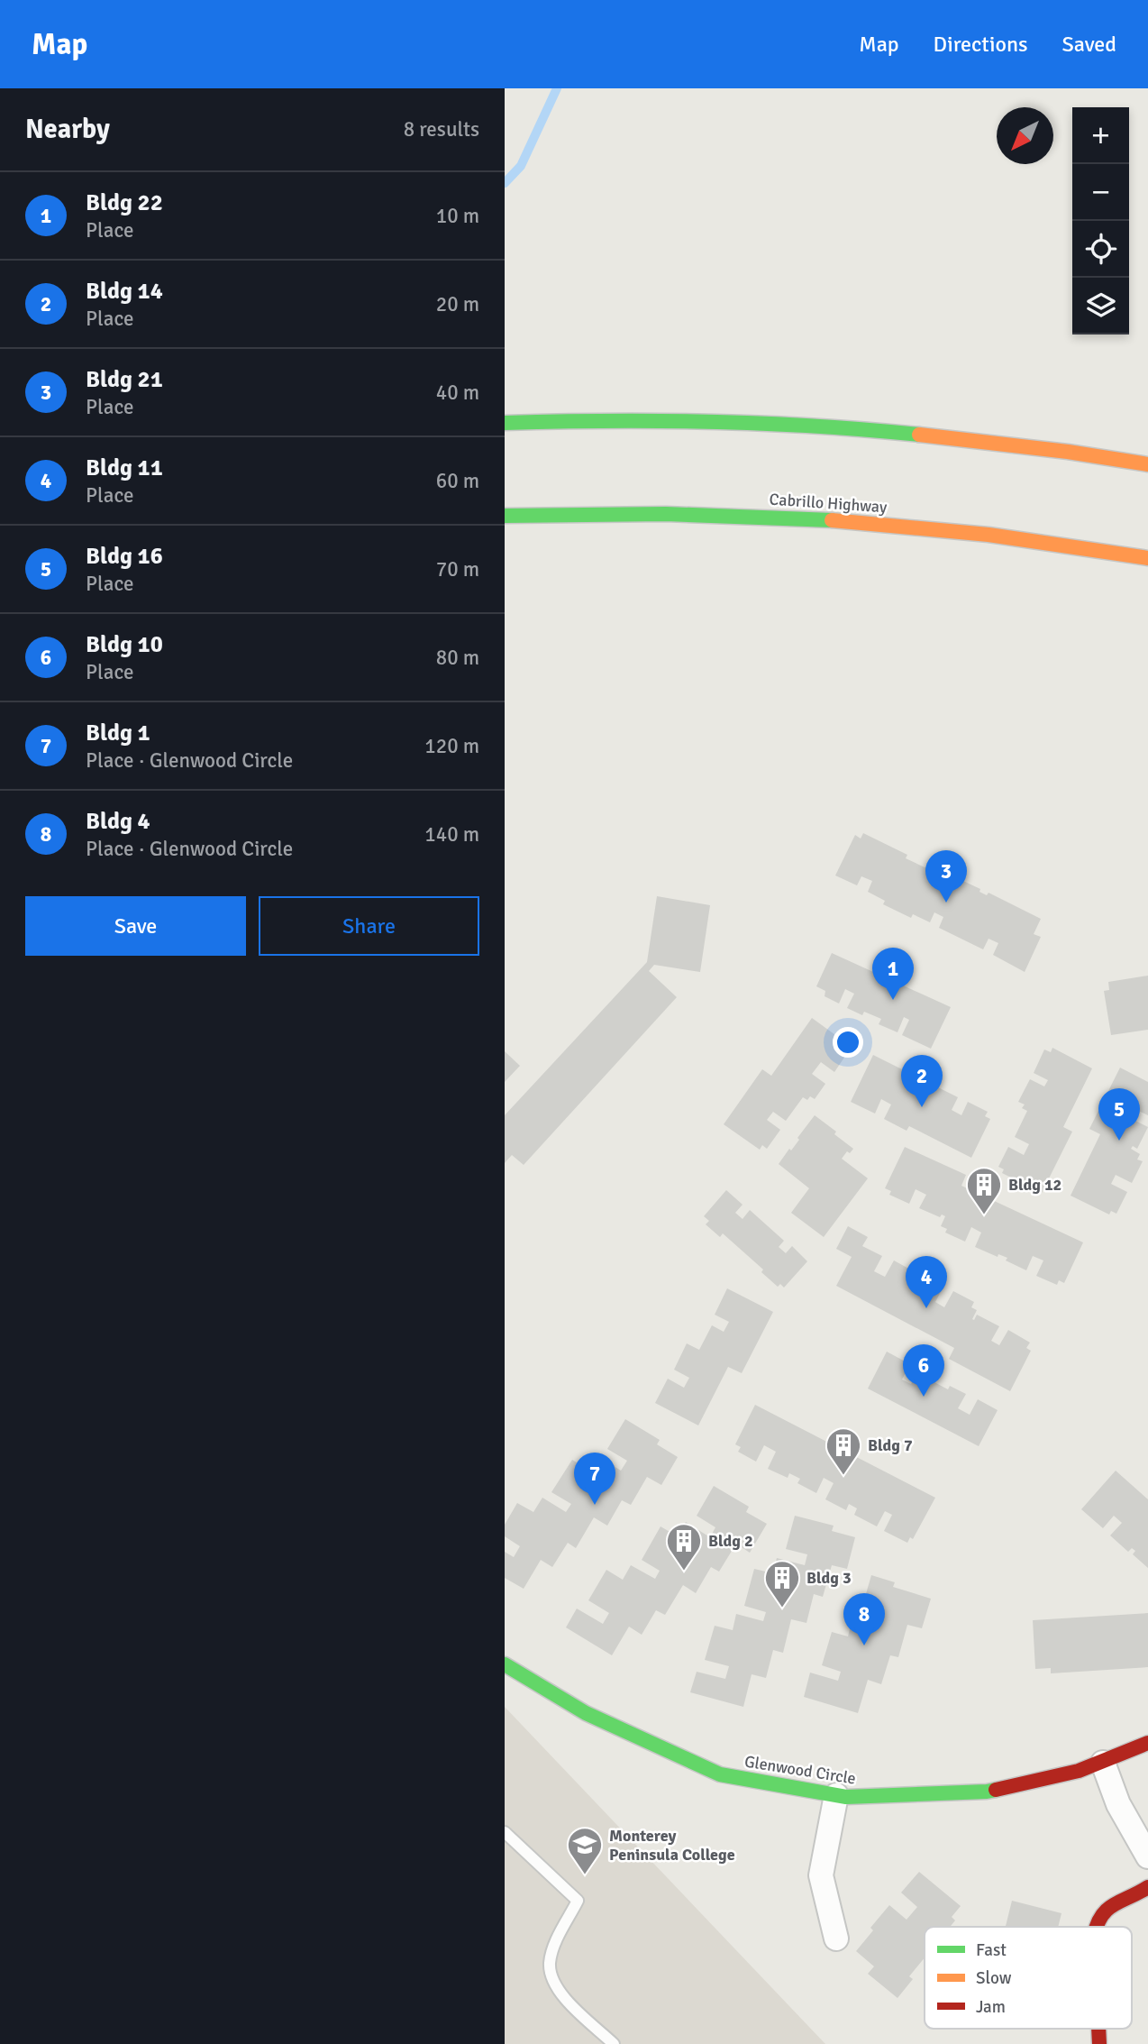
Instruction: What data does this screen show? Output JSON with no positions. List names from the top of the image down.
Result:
{
  "streets": {
    "main road": ["Cabrillo Highway", "Glenwood Circle"]
  },
  "places": {
    "building": [
      "Bldg 12",
      "Bldg 7",
      "Bldg 2",
      "Bldg 3"
    ],
    "school or university": ["Monterey Peninsula College"]
  },
  "legend": ["Fast", "Slow", "Jam"],
  "north": "bottom left",
  "page": {
    "header": "Map",
    "nav": ["Map", "Directions", "Saved"],
    "heading": ["Nearby", "8 results"],
    "map_buttons": ["+", "−"],
    "list": [
      {
        "mark": "1",
        "name": "Bldg 22",
        "note": "Place",
        "value": "10 m"
      },
      {
        "mark": "2",
        "name": "Bldg 14",
        "note": "Place",
        "value": "20 m"
      },
      {
        "mark": "3",
        "name": "Bldg 21",
        "note": "Place",
        "value": "40 m"
      },
      {
        "mark": "4",
        "name": "Bldg 11",
        "note": "Place",
        "value": "60 m"
      },
      {
        "mark": "5",
        "name": "Bldg 16",
        "note": "Place",
        "value": "70 m"
      },
      {
        "mark": "6",
        "name": "Bldg 10",
        "note": "Place",
        "value": "80 m"
      },
      {
        "mark": "7",
        "name": "Bldg 1",
        "note": "Place · Glenwood Circle",
        "value": "120 m"
      },
      {
        "mark": "8",
        "name": "Bldg 4",
        "note": "Place · Glenwood Circle",
        "value": "140 m"
      }
    ],
    "pins": [
      "3",
      "1",
      "2",
      "5",
      "4",
      "6",
      "7",
      "8"
    ],
    "buttons": ["Save", "Share"]
  }
}
